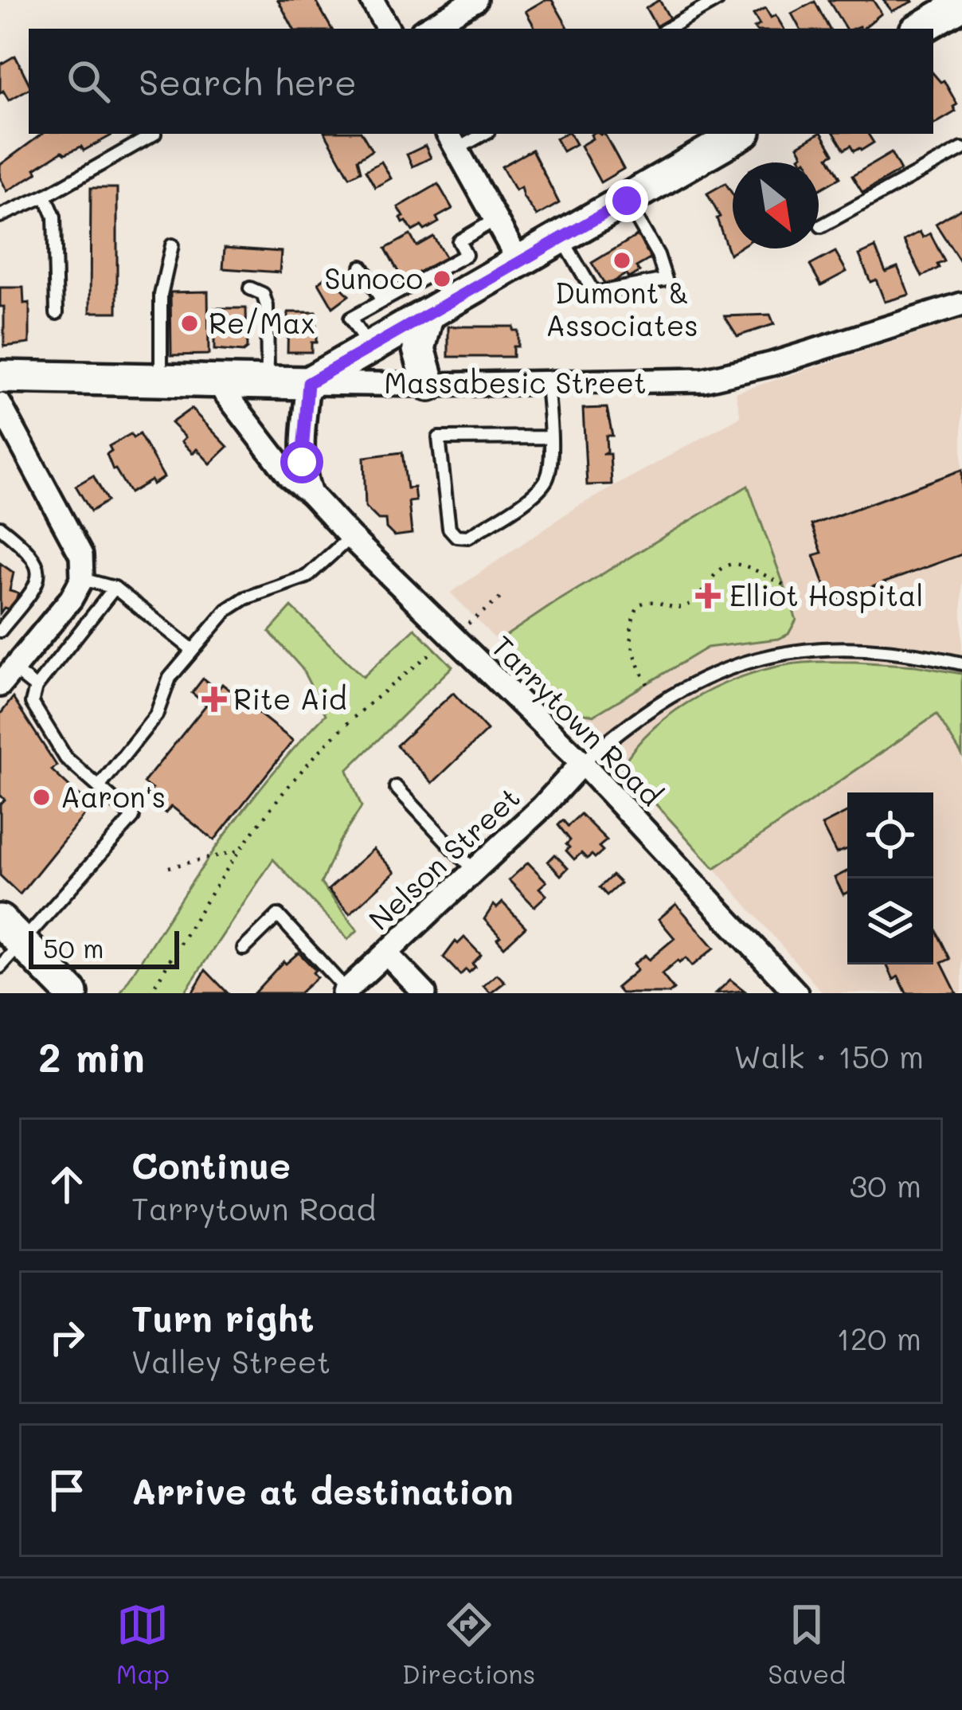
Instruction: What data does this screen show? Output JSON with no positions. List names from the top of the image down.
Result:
{
  "streets": {
    "main road": ["Massabesic Street"],
    "street": ["Tarrytown Road", "Nelson Street"]
  },
  "crossings": [
    ["Massabesic Street", "Tarrytown Road"],
    ["Tarrytown Road", "Nelson Street"]
  ],
  "places": {
    "other": [
      "Dumont & Associates",
      "Sunoco",
      "Re/Max",
      "Aaron's"
    ],
    "health": ["Elliot Hospital", "Rite Aid"]
  },
  "scale_bar": "50 m",
  "north": "bottom right",
  "page": {
    "search": "Search here",
    "scale": "50 m",
    "heading": ["2 min", "Walk · 150 m"],
    "list": [
      ["Continue", "Tarrytown Road", "30 m"],
      ["Turn right", "Valley Street", "120 m"],
      "Arrive at destination"
    ],
    "nav": ["Map", "Directions", "Saved"]
  }
}
